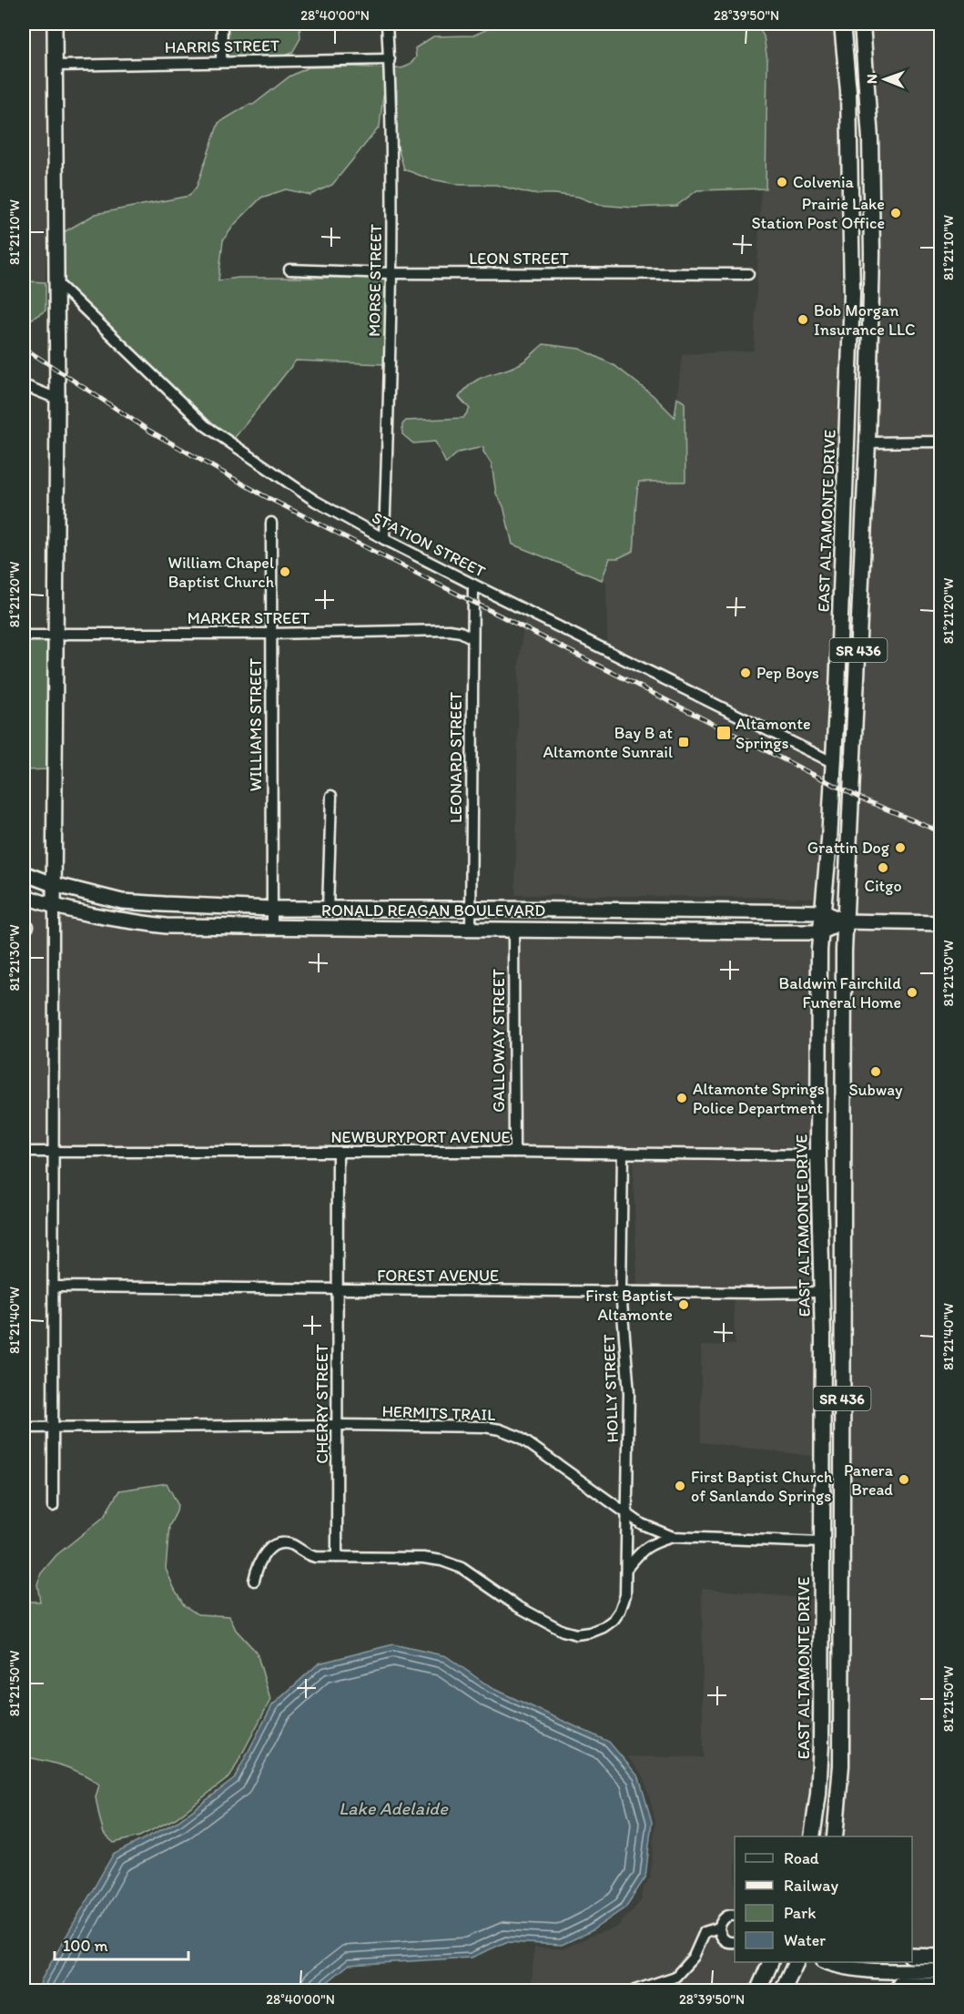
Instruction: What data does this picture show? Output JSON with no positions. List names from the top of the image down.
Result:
{
  "streets": {
    "main road": ["EAST ALTAMONTE DRIVE", "SR 436", "RONALD REAGAN BOULEVARD"],
    "street": [
      "HARRIS STREET",
      "LEON STREET",
      "MORSE STREET",
      "STATION STREET",
      "MARKER STREET",
      "WILLIAMS STREET",
      "LEONARD STREET",
      "GALLOWAY STREET",
      "NEWBURYPORT AVENUE",
      "FOREST AVENUE",
      "HOLLY STREET",
      "CHERRY STREET",
      "HERMITS TRAIL"
    ]
  },
  "crossings": [
    ["HARRIS STREET", "MORSE STREET"],
    ["LEON STREET", "MORSE STREET"],
    ["MORSE STREET", "STATION STREET"],
    ["EAST ALTAMONTE DRIVE", "STATION STREET"],
    ["EAST ALTAMONTE DRIVE", "RONALD REAGAN BOULEVARD"],
    ["EAST ALTAMONTE DRIVE", "NEWBURYPORT AVENUE"],
    ["EAST ALTAMONTE DRIVE", "FOREST AVENUE"],
    ["EAST ALTAMONTE DRIVE", "HERMITS TRAIL"],
    ["STATION STREET", "LEONARD STREET"],
    ["MARKER STREET", "WILLIAMS STREET"],
    ["MARKER STREET", "LEONARD STREET"],
    ["SR 436", "RONALD REAGAN BOULEVARD"],
    ["WILLIAMS STREET", "RONALD REAGAN BOULEVARD"],
    ["LEONARD STREET", "RONALD REAGAN BOULEVARD"],
    ["RONALD REAGAN BOULEVARD", "GALLOWAY STREET"],
    ["GALLOWAY STREET", "NEWBURYPORT AVENUE"],
    ["NEWBURYPORT AVENUE", "HOLLY STREET"],
    ["NEWBURYPORT AVENUE", "CHERRY STREET"],
    ["FOREST AVENUE", "HOLLY STREET"],
    ["FOREST AVENUE", "CHERRY STREET"],
    ["HOLLY STREET", "CHERRY STREET"],
    ["HOLLY STREET", "HERMITS TRAIL"],
    ["CHERRY STREET", "HERMITS TRAIL"]
  ],
  "water": ["Lake Adelaide"],
  "places": {
    "other": [
      "Colvenia",
      "Prairie Lake Station Post Office",
      "Bob Morgan Insurance LLC",
      "William Chapel Baptist Church",
      "Pep Boys",
      "Grattin Dog",
      "Citgo",
      "Baldwin Fairchild Funeral Home",
      "Subway",
      "Altamonte Springs Police Department",
      "First Baptist Altamonte",
      "Panera Bread",
      "First Baptist Church of Sanlando Springs"
    ],
    "transit": ["Altamonte Springs", "Bay B at Altamonte Sunrail"]
  },
  "legend": [
    "Road",
    "Railway",
    "Park",
    "Water"
  ],
  "scale_bar": "100 m",
  "north": "left",
  "coordinates": [
    "28°40'00\"N",
    "28°39'50\"N",
    "81°21'10\"W",
    "81°21'20\"W",
    "81°21'30\"W",
    "81°21'40\"W",
    "81°21'50\"W"
  ]
}
